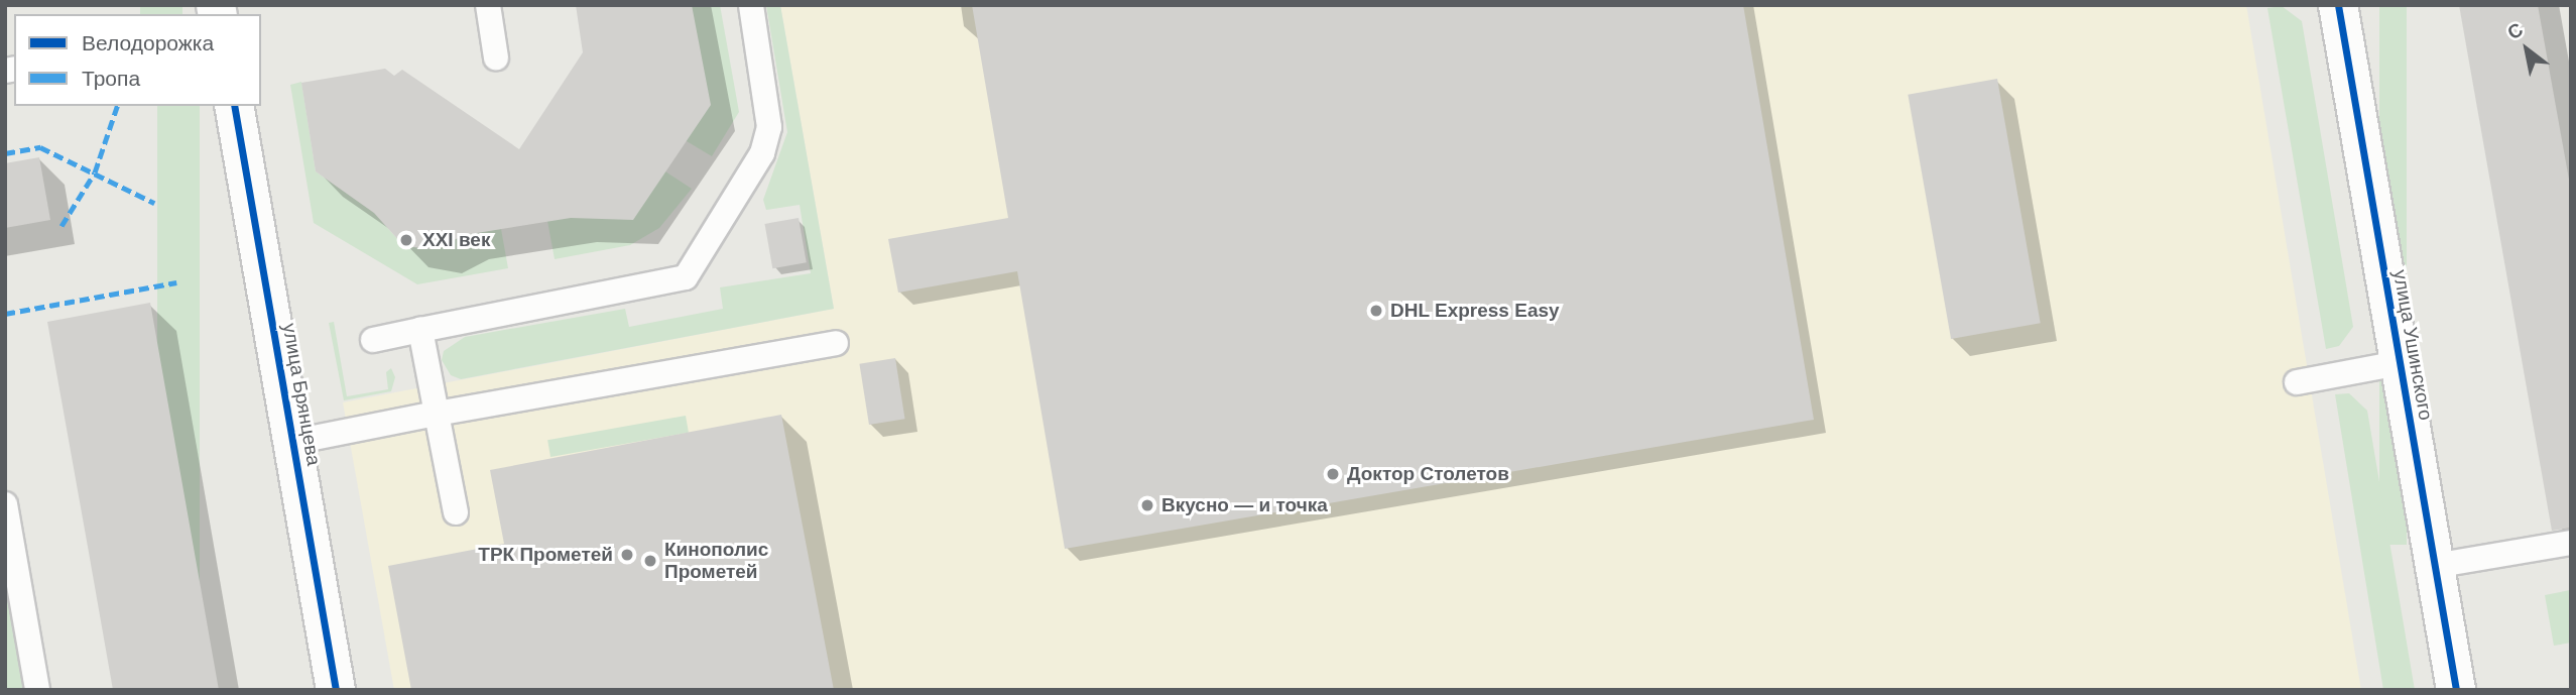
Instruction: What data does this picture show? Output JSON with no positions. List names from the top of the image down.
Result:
{
  "streets": {
    "street": ["улица Ушинского", "улица Брянцева"]
  },
  "places": [
    "XXI век",
    "DHL Express Easy",
    "Доктор Столетов",
    "Вкусно — и точка",
    "ТРК Прометей",
    "Кинополис Прометей"
  ],
  "legend": ["Велодорожка", "Тропа"],
  "north": "top left"
}
